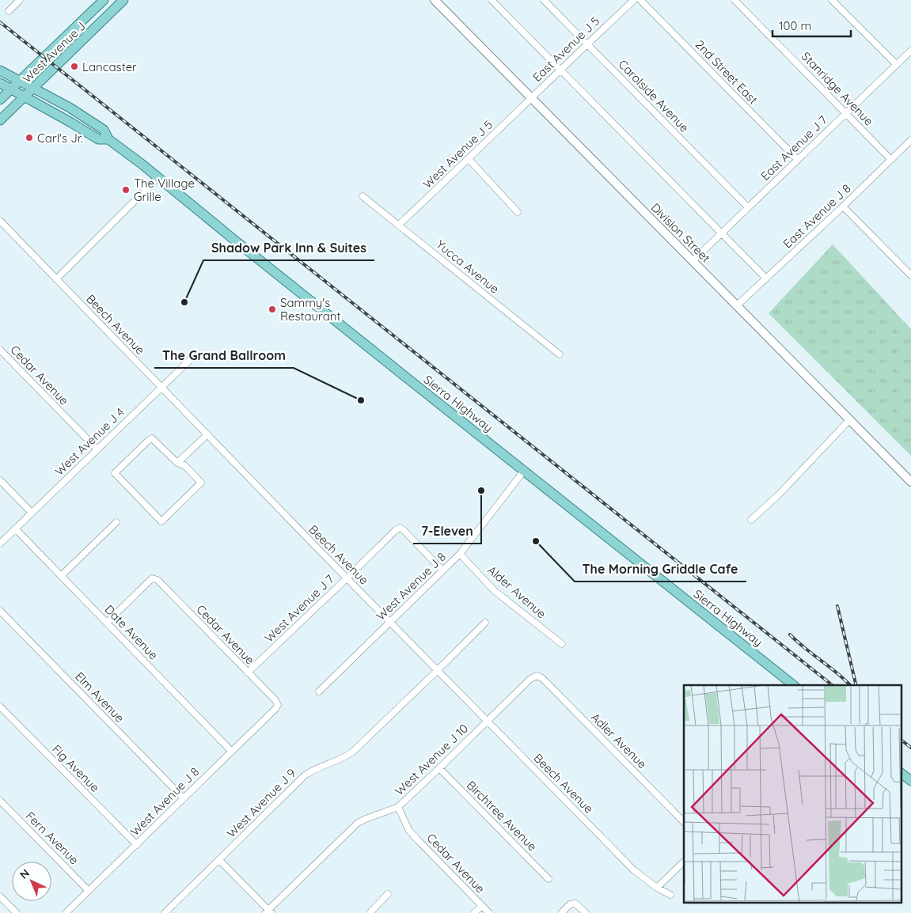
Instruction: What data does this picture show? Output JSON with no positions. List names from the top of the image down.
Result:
{
  "streets": {
    "main road": ["West Avenue J", "Division Street", "Sierra Highway"],
    "street": [
      "East Avenue J 5",
      "2nd Street East",
      "Stanridge Avenue",
      "Carolside Avenue",
      "East Avenue J 7",
      "West Avenue J 5",
      "East Avenue J 8",
      "Yucca Avenue",
      "Beech Avenue",
      "Cedar Avenue",
      "West Avenue J 4",
      "West Avenue J 8",
      "Alder Avenue",
      "West Avenue J 7",
      "Date Avenue",
      "Elm Avenue",
      "Adler Avenue",
      "West Avenue J 10",
      "Fig Avenue",
      "West Avenue J 9",
      "Birchtree Avenue",
      "Fern Avenue"
    ]
  },
  "crossings": [
    ["East Avenue J 5", "Carolside Avenue"],
    ["East Avenue J 5", "West Avenue J 5"],
    ["East Avenue J 5", "Division Street"],
    ["West Avenue J", "Sierra Highway"],
    ["2nd Street East", "East Avenue J 7"],
    ["Stanridge Avenue", "East Avenue J 7"],
    ["Stanridge Avenue", "East Avenue J 8"],
    ["Carolside Avenue", "East Avenue J 7"],
    ["East Avenue J 7", "Division Street"],
    ["West Avenue J 5", "Division Street"],
    ["West Avenue J 5", "Yucca Avenue"],
    ["East Avenue J 8", "Division Street"],
    ["Beech Avenue", "West Avenue J 4"],
    ["Beech Avenue", "West Avenue J 8"],
    ["Beech Avenue", "West Avenue J 7"],
    ["Beech Avenue", "West Avenue J 10"],
    ["Beech Avenue", "West Avenue J 9"],
    ["Cedar Avenue", "West Avenue J 4"],
    ["Cedar Avenue", "West Avenue J 8"],
    ["Cedar Avenue", "West Avenue J 7"],
    ["Cedar Avenue", "Date Avenue"],
    ["Cedar Avenue", "West Avenue J 10"],
    ["Sierra Highway", "West Avenue J 8"],
    ["West Avenue J 4", "Date Avenue"],
    ["West Avenue J 8", "Alder Avenue"],
    ["West Avenue J 8", "West Avenue J 7"],
    ["West Avenue J 8", "Date Avenue"],
    ["West Avenue J 8", "Elm Avenue"],
    ["West Avenue J 8", "Fig Avenue"],
    ["West Avenue J 8", "Fern Avenue"],
    ["Adler Avenue", "West Avenue J 10"],
    ["West Avenue J 10", "Birchtree Avenue"]
  ],
  "places": [
    "Lancaster",
    "Carl's Jr.",
    "The Village Grille",
    "Shadow Park Inn & Suites",
    "Sammy's Restaurant",
    "The Grand Ballroom",
    "7-Eleven",
    "The Morning Griddle Cafe"
  ],
  "scale_bar": "100 m",
  "north": "top left"
}
